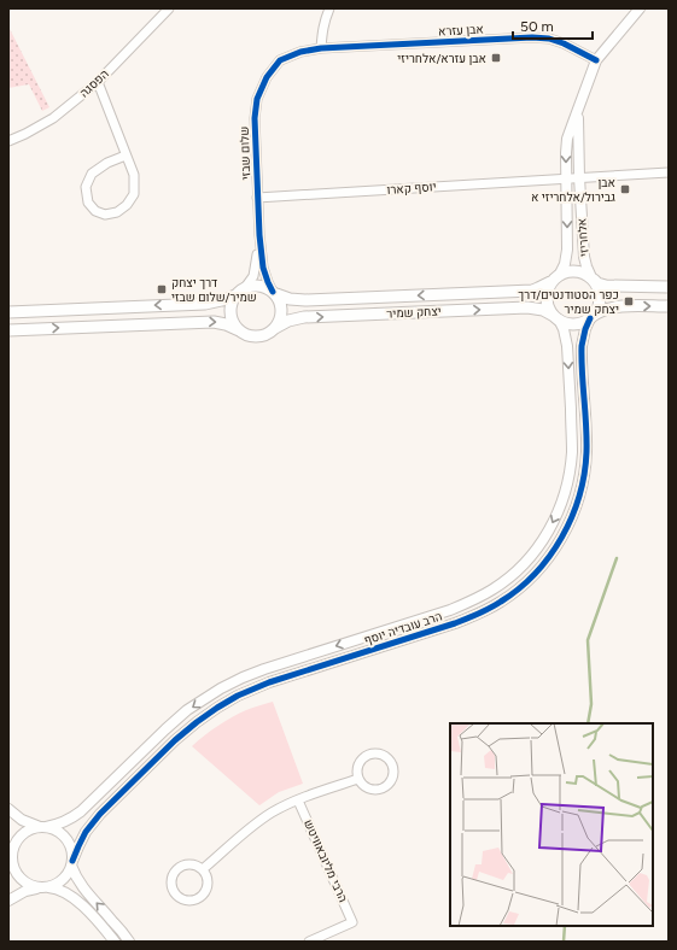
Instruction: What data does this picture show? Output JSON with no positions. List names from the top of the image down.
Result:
{
  "streets": {
    "main road": ["יצחק שמיר"],
    "street": [
      "אבן עזרא",
      "הפסגה",
      "שלום שבזי",
      "יוסף קארו",
      "אלחריזי",
      "הרב עובדיה יוסף",
      "הרבי מליובאוויטש"
    ]
  },
  "crossings": [
    ["אבן עזרא", "שלום שבזי"],
    ["אבן עזרא", "אלחריזי"],
    ["שלום שבזי", "יוסף קארו"],
    ["שלום שבזי", "יצחק שמיר"],
    ["יוסף קארו", "אלחריזי"],
    ["אלחריזי", "יצחק שמיר"],
    ["אלחריזי", "הרב עובדיה יוסף"],
    ["יצחק שמיר", "הרב עובדיה יוסף"]
  ],
  "places": {
    "transit": [
      "אבן עזרא/אלחריזי",
      "אבן גבירול/אלחריזי א",
      "דרך יצחק שמיר/שלום שבזי",
      "כפר הסטודנטים/דרך יצחק שמיר"
    ]
  },
  "scale_bar": "50 m"
}
